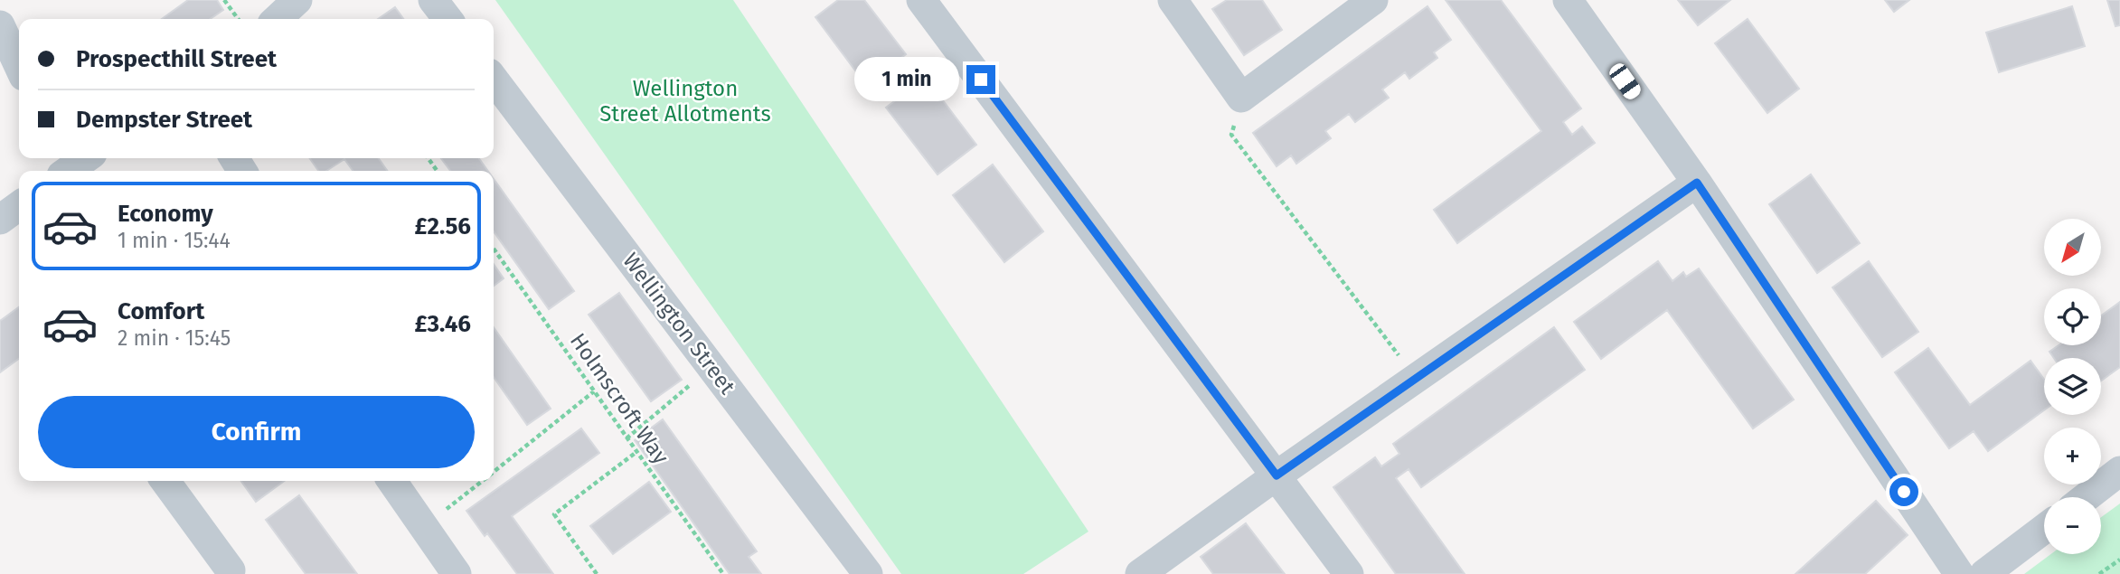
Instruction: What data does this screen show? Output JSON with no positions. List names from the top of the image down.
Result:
{
  "streets": {
    "street": ["Wellington Street"],
    "path": ["Holmscroft Way"]
  },
  "parks": ["Wellington Street Allotments"],
  "north": "bottom left",
  "page": {
    "banner": ["Prospecthill Street", "Dempster Street"],
    "bubble": "1 min",
    "list": [
      {
        "name": "Economy",
        "note": "1 min · 15:44",
        "value": "£2.56"
      },
      {
        "name": "Comfort",
        "note": "2 min · 15:45",
        "value": "£3.46"
      }
    ],
    "map_buttons": ["+", "−"],
    "buttons": "Confirm"
  }
}
